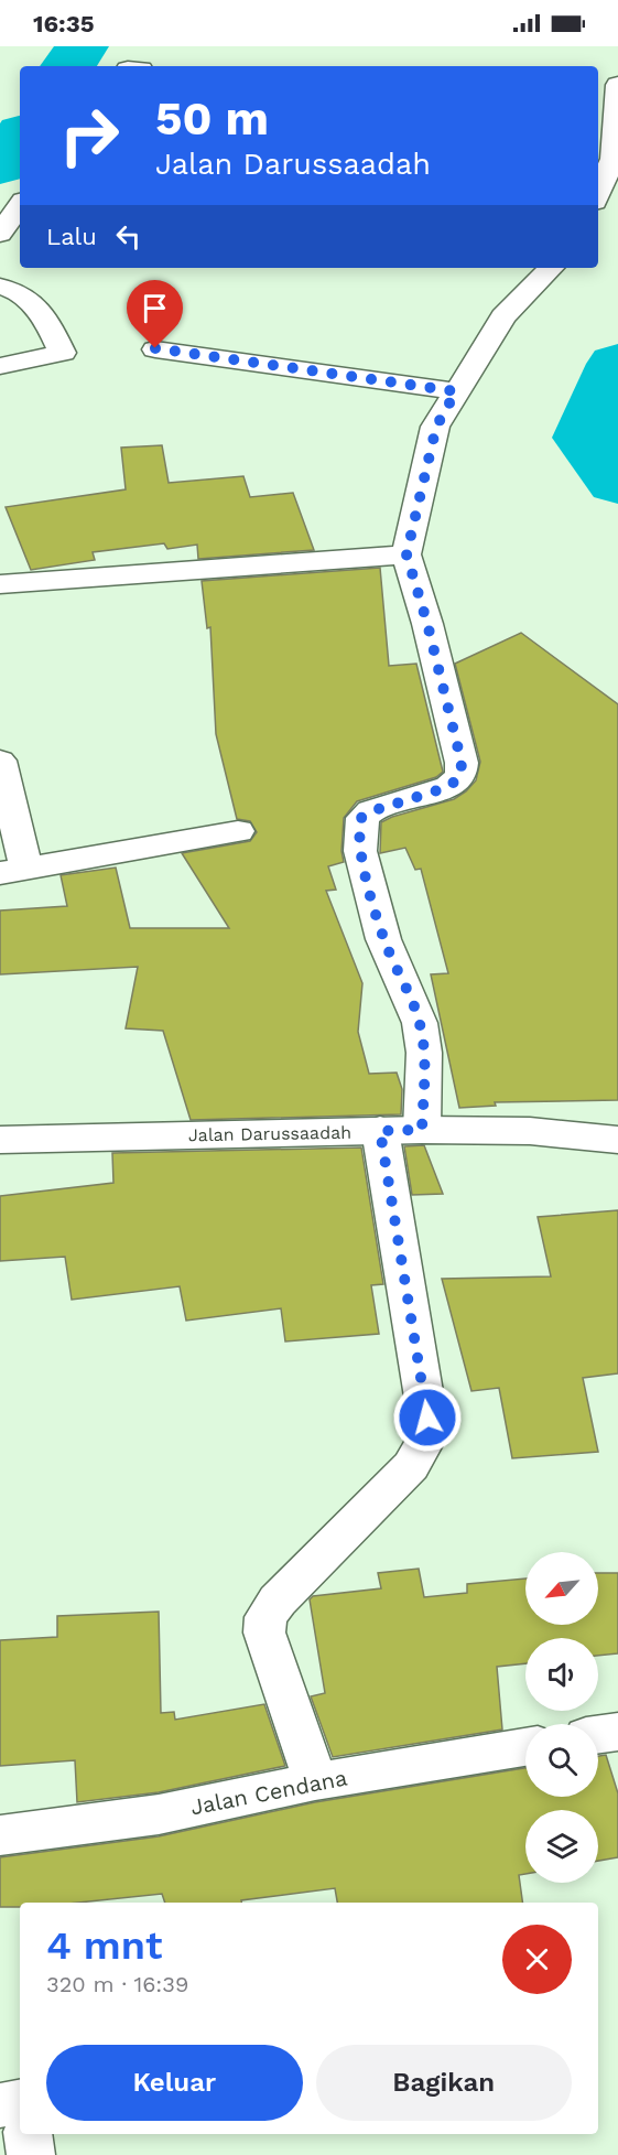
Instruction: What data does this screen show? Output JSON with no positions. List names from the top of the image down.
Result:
{
  "streets": {
    "street": ["Jalan Darussaadah", "Jalan Cendana"]
  },
  "north": "bottom left",
  "page": {
    "status": "16:35",
    "turn": ["50 m", "Jalan Darussaadah"],
    "then": "Lalu",
    "heading": ["4 mnt", "320 m · 16:39"],
    "buttons": ["Keluar", "Bagikan"]
  }
}
